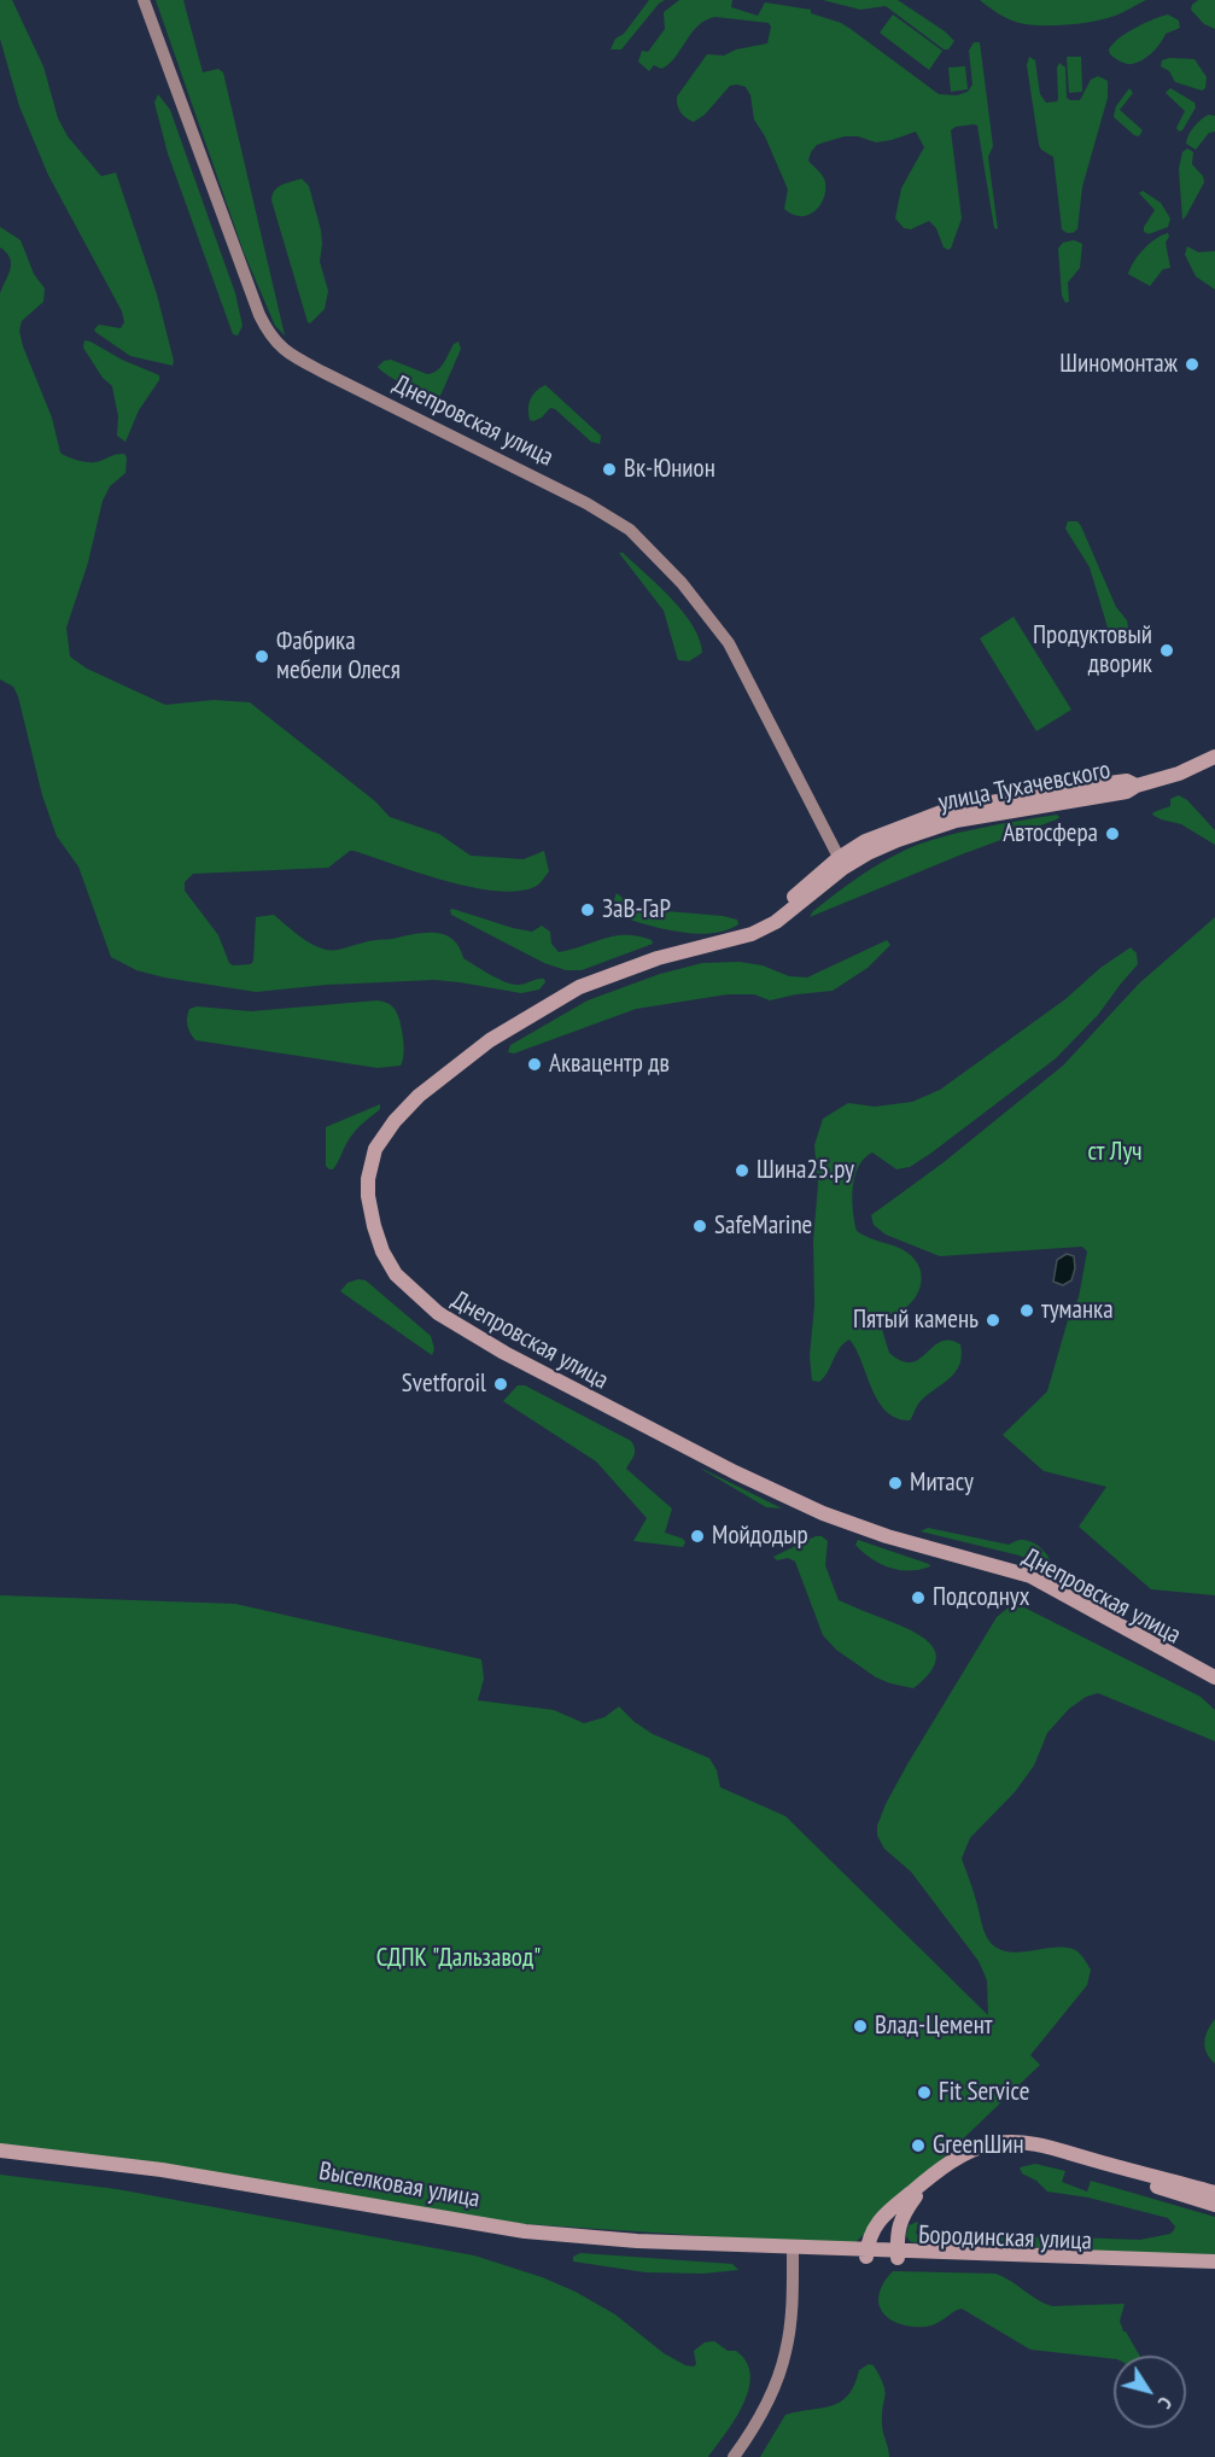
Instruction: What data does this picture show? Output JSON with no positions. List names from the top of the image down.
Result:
{
  "streets": {
    "main road": [
      "Днепровская улица",
      "улица Тухачевского",
      "Выселковая улица",
      "Бородинская улица"
    ]
  },
  "crossings": [
    ["Днепровская улица", "улица Тухачевского"],
    ["Выселковая улица", "Бородинская улица"]
  ],
  "parks": ["ст Луч", "СДПК \"Дальзавод\""],
  "places": [
    "Шиномонтаж",
    "Вк-Юнион",
    "Продуктовый дворик",
    "Фабрика мебели Олеся",
    "Автосфера",
    "ЗаВ-ГаР",
    "Аквацентр дв",
    "Шина25.ру",
    "SafeMarine",
    "туманка",
    "Пятый камень",
    "Svetforoil",
    "Митасу",
    "Мойдодыр",
    "Подсоднух",
    "Влад-Цемент",
    "Fit Service",
    "GreenШин"
  ],
  "north": "bottom right"
}
